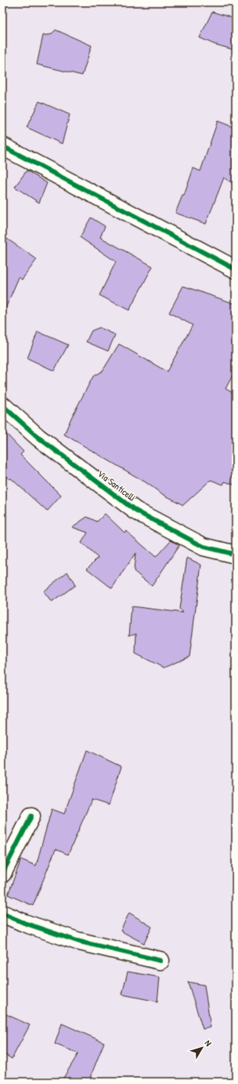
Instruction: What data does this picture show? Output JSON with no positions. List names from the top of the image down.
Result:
{
  "streets": {
    "street": ["Via Santicelli"]
  },
  "north": "top right"
}
